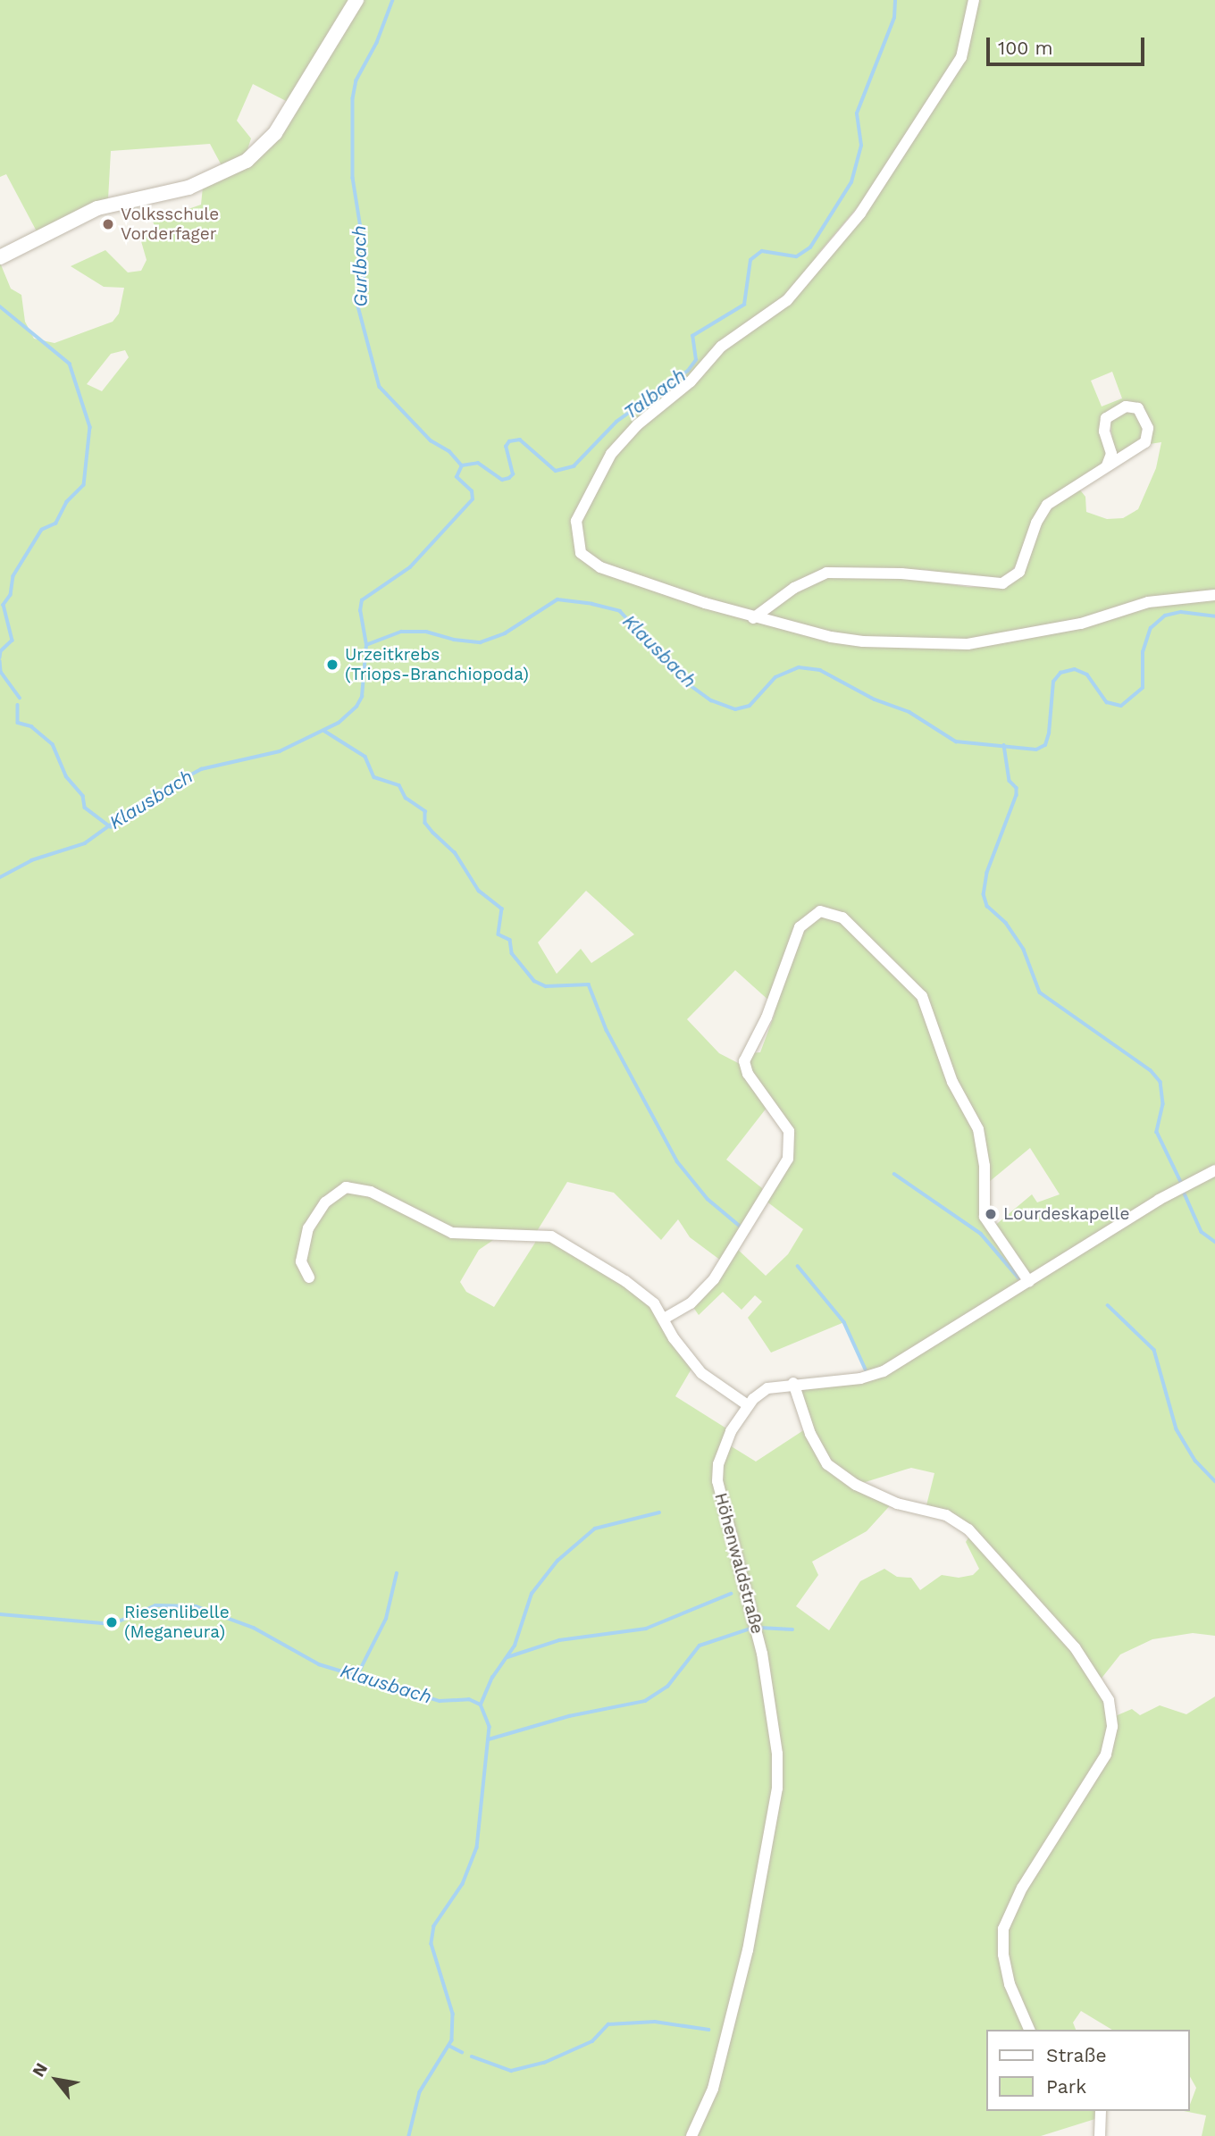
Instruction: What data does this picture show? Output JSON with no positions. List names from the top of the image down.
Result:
{
  "streets": {
    "street": ["Höhenwaldstraße"]
  },
  "water": ["Gurlbach", "Talbach", "Klausbach"],
  "places": [
    "Volksschule Vorderfager",
    "Urzeitkrebs (Triops-Branchiopoda)",
    "Lourdeskapelle",
    "Riesenlibelle (Meganeura)"
  ],
  "legend": ["Straße", "Park"],
  "scale_bar": "100 m",
  "north": "top left"
}
